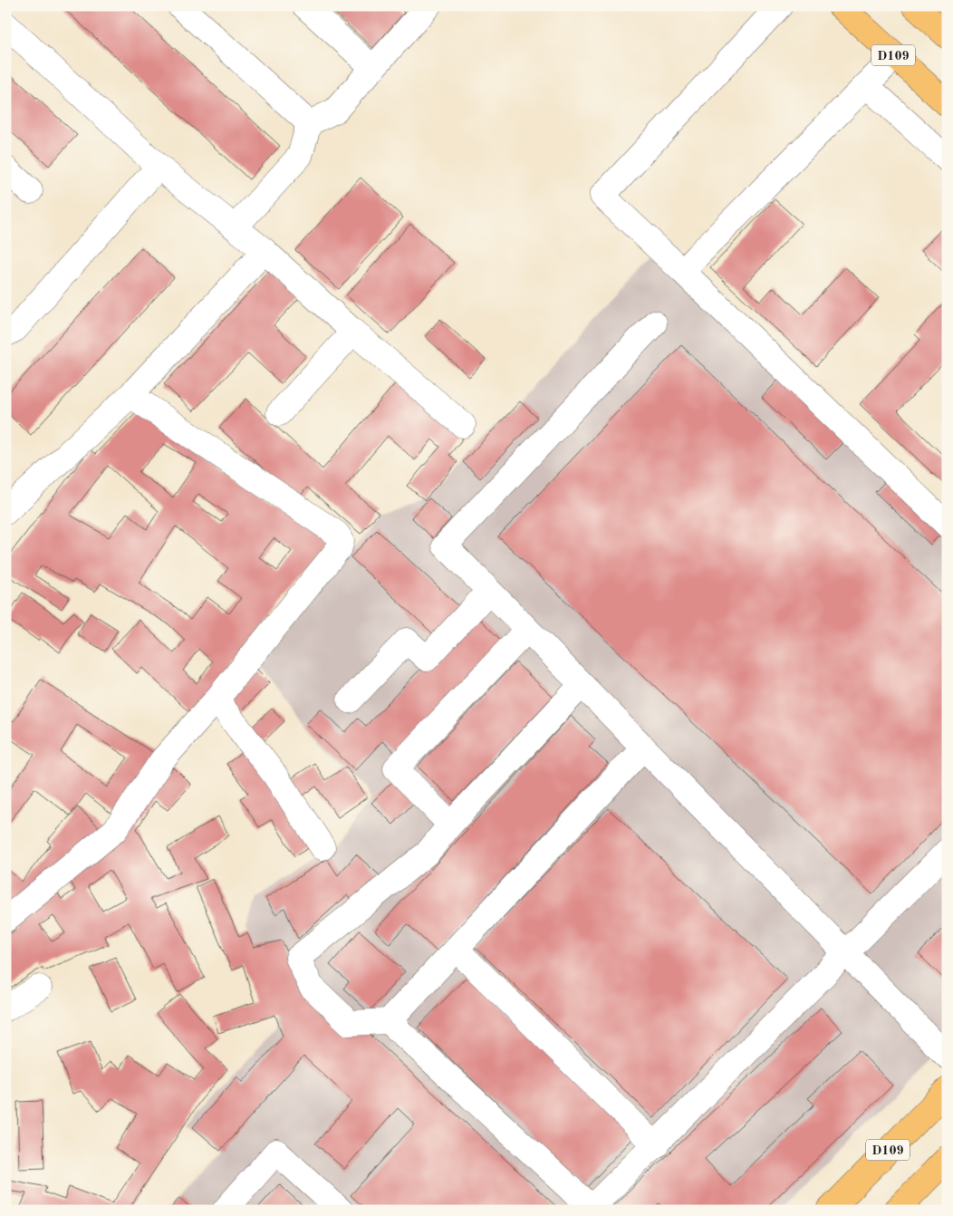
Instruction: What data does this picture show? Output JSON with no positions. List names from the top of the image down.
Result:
{
  "streets": {
    "main road": ["D109"]
  }
}
